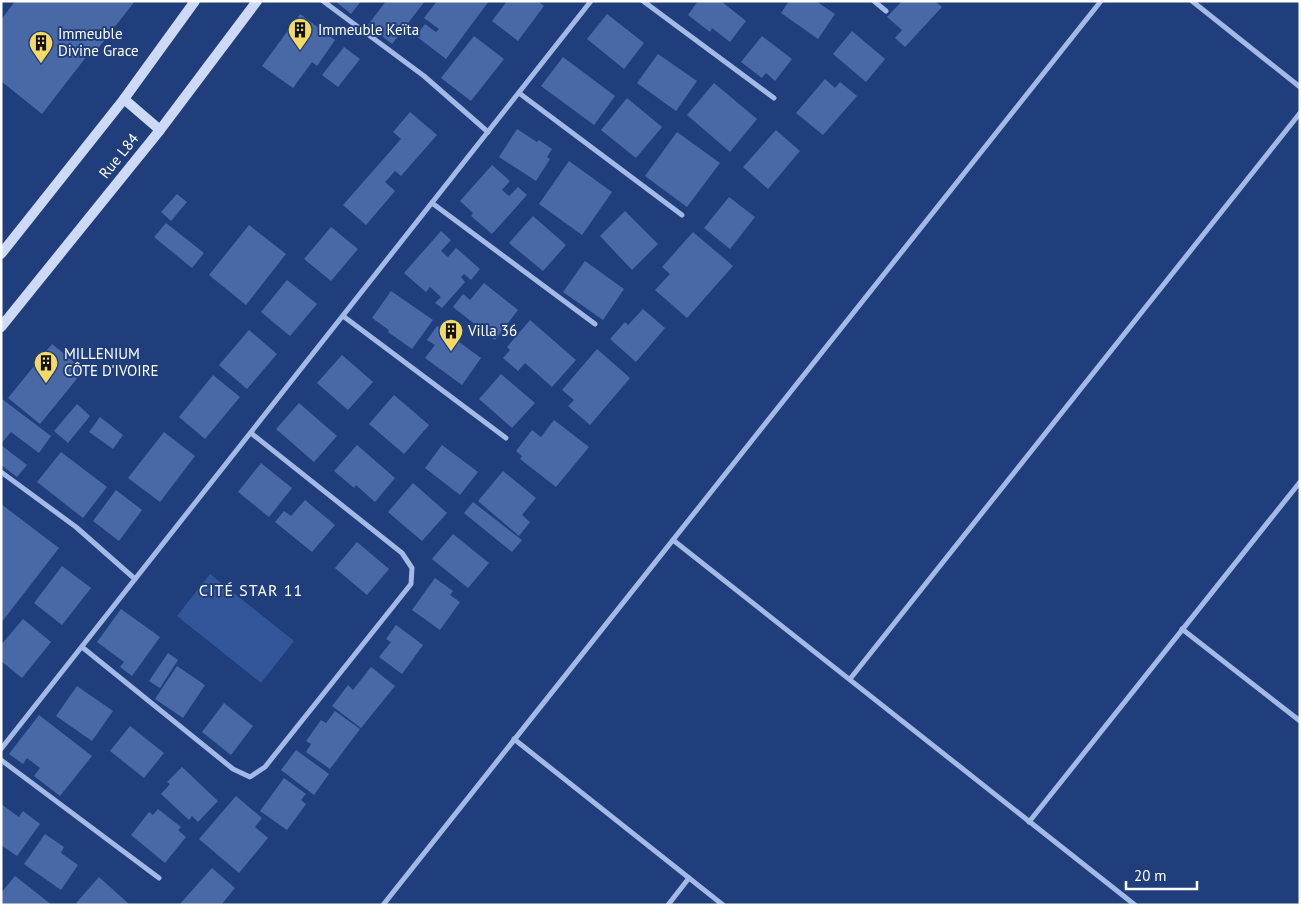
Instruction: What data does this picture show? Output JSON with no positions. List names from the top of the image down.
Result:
{
  "streets": {
    "main road": ["Rue L84"]
  },
  "districts": ["CITÉ STAR 11"],
  "places": {
    "building": [
      "Immeuble Keïta",
      "Immeuble Divine Grace",
      "Villa 36",
      "MILLENIUM CÔTE D'IVOIRE"
    ]
  },
  "scale_bar": "20 m"
}
